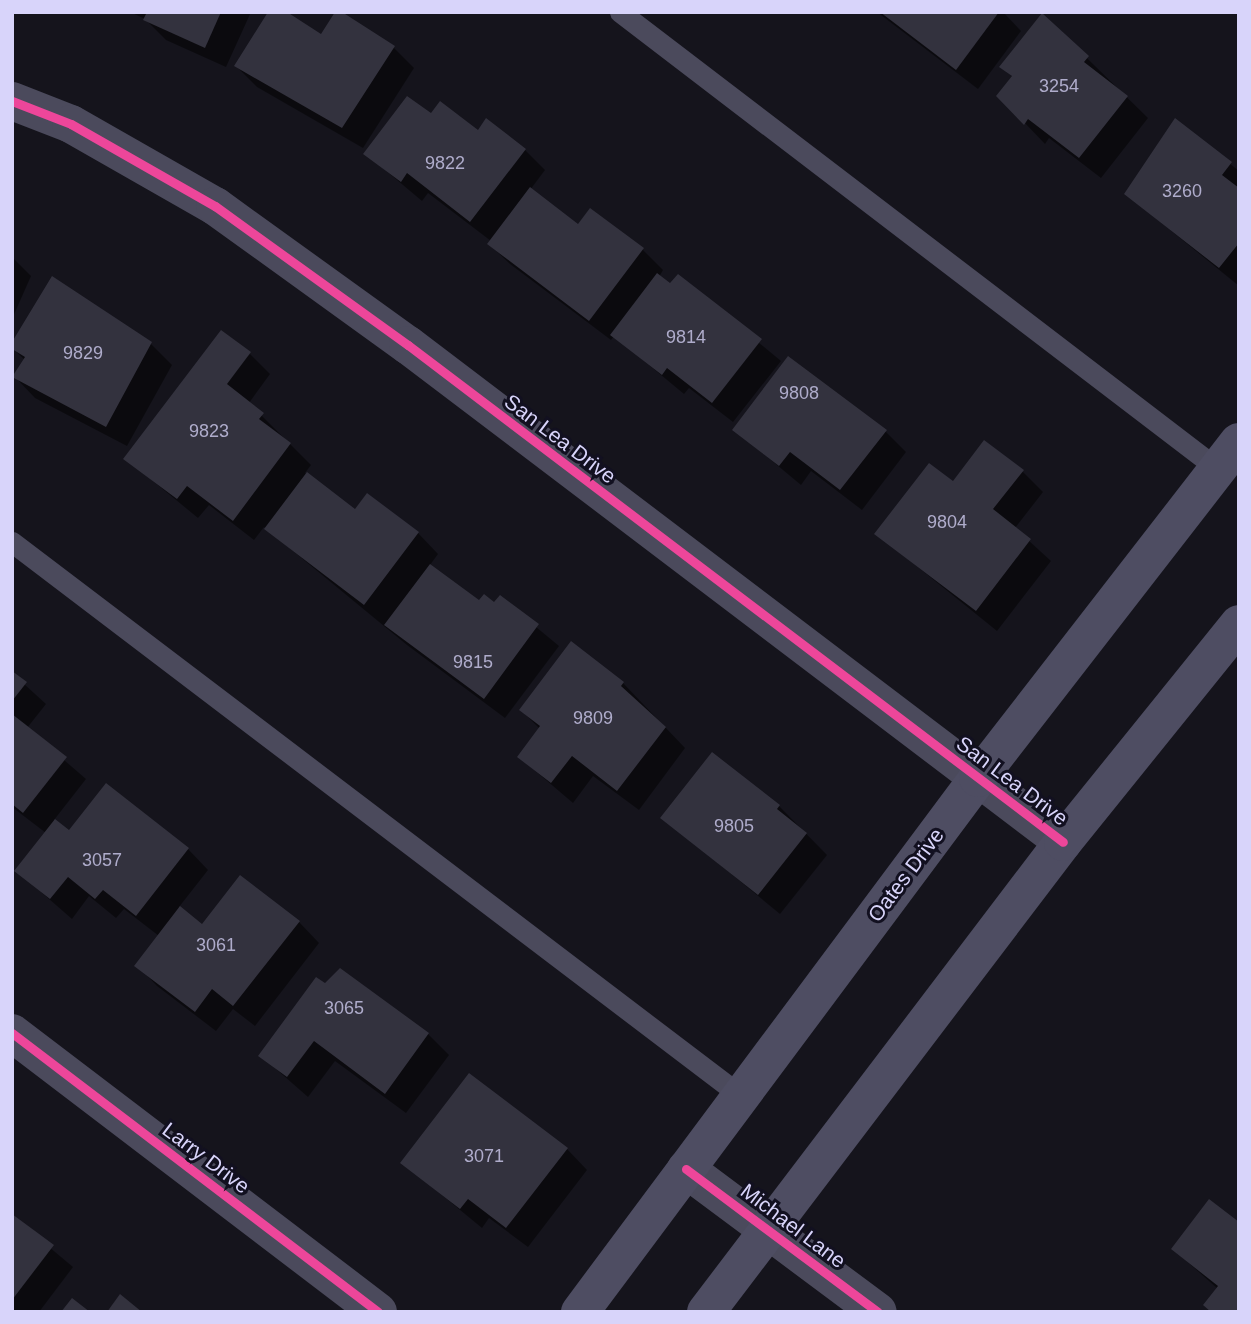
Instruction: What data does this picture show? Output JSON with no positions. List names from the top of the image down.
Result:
{
  "streets": {
    "main road": ["Oates Drive"],
    "street": ["San Lea Drive", "Larry Drive", "Michael Lane"]
  },
  "crossings": [
    ["San Lea Drive", "Oates Drive"],
    ["Oates Drive", "Michael Lane"]
  ],
  "house_numbers": [
    "3254",
    "9822",
    "3260",
    "9814",
    "9829",
    "9808",
    "9823",
    "9804",
    "9815",
    "9809",
    "9805",
    "3057",
    "3061",
    "3065",
    "3071"
  ]
}
